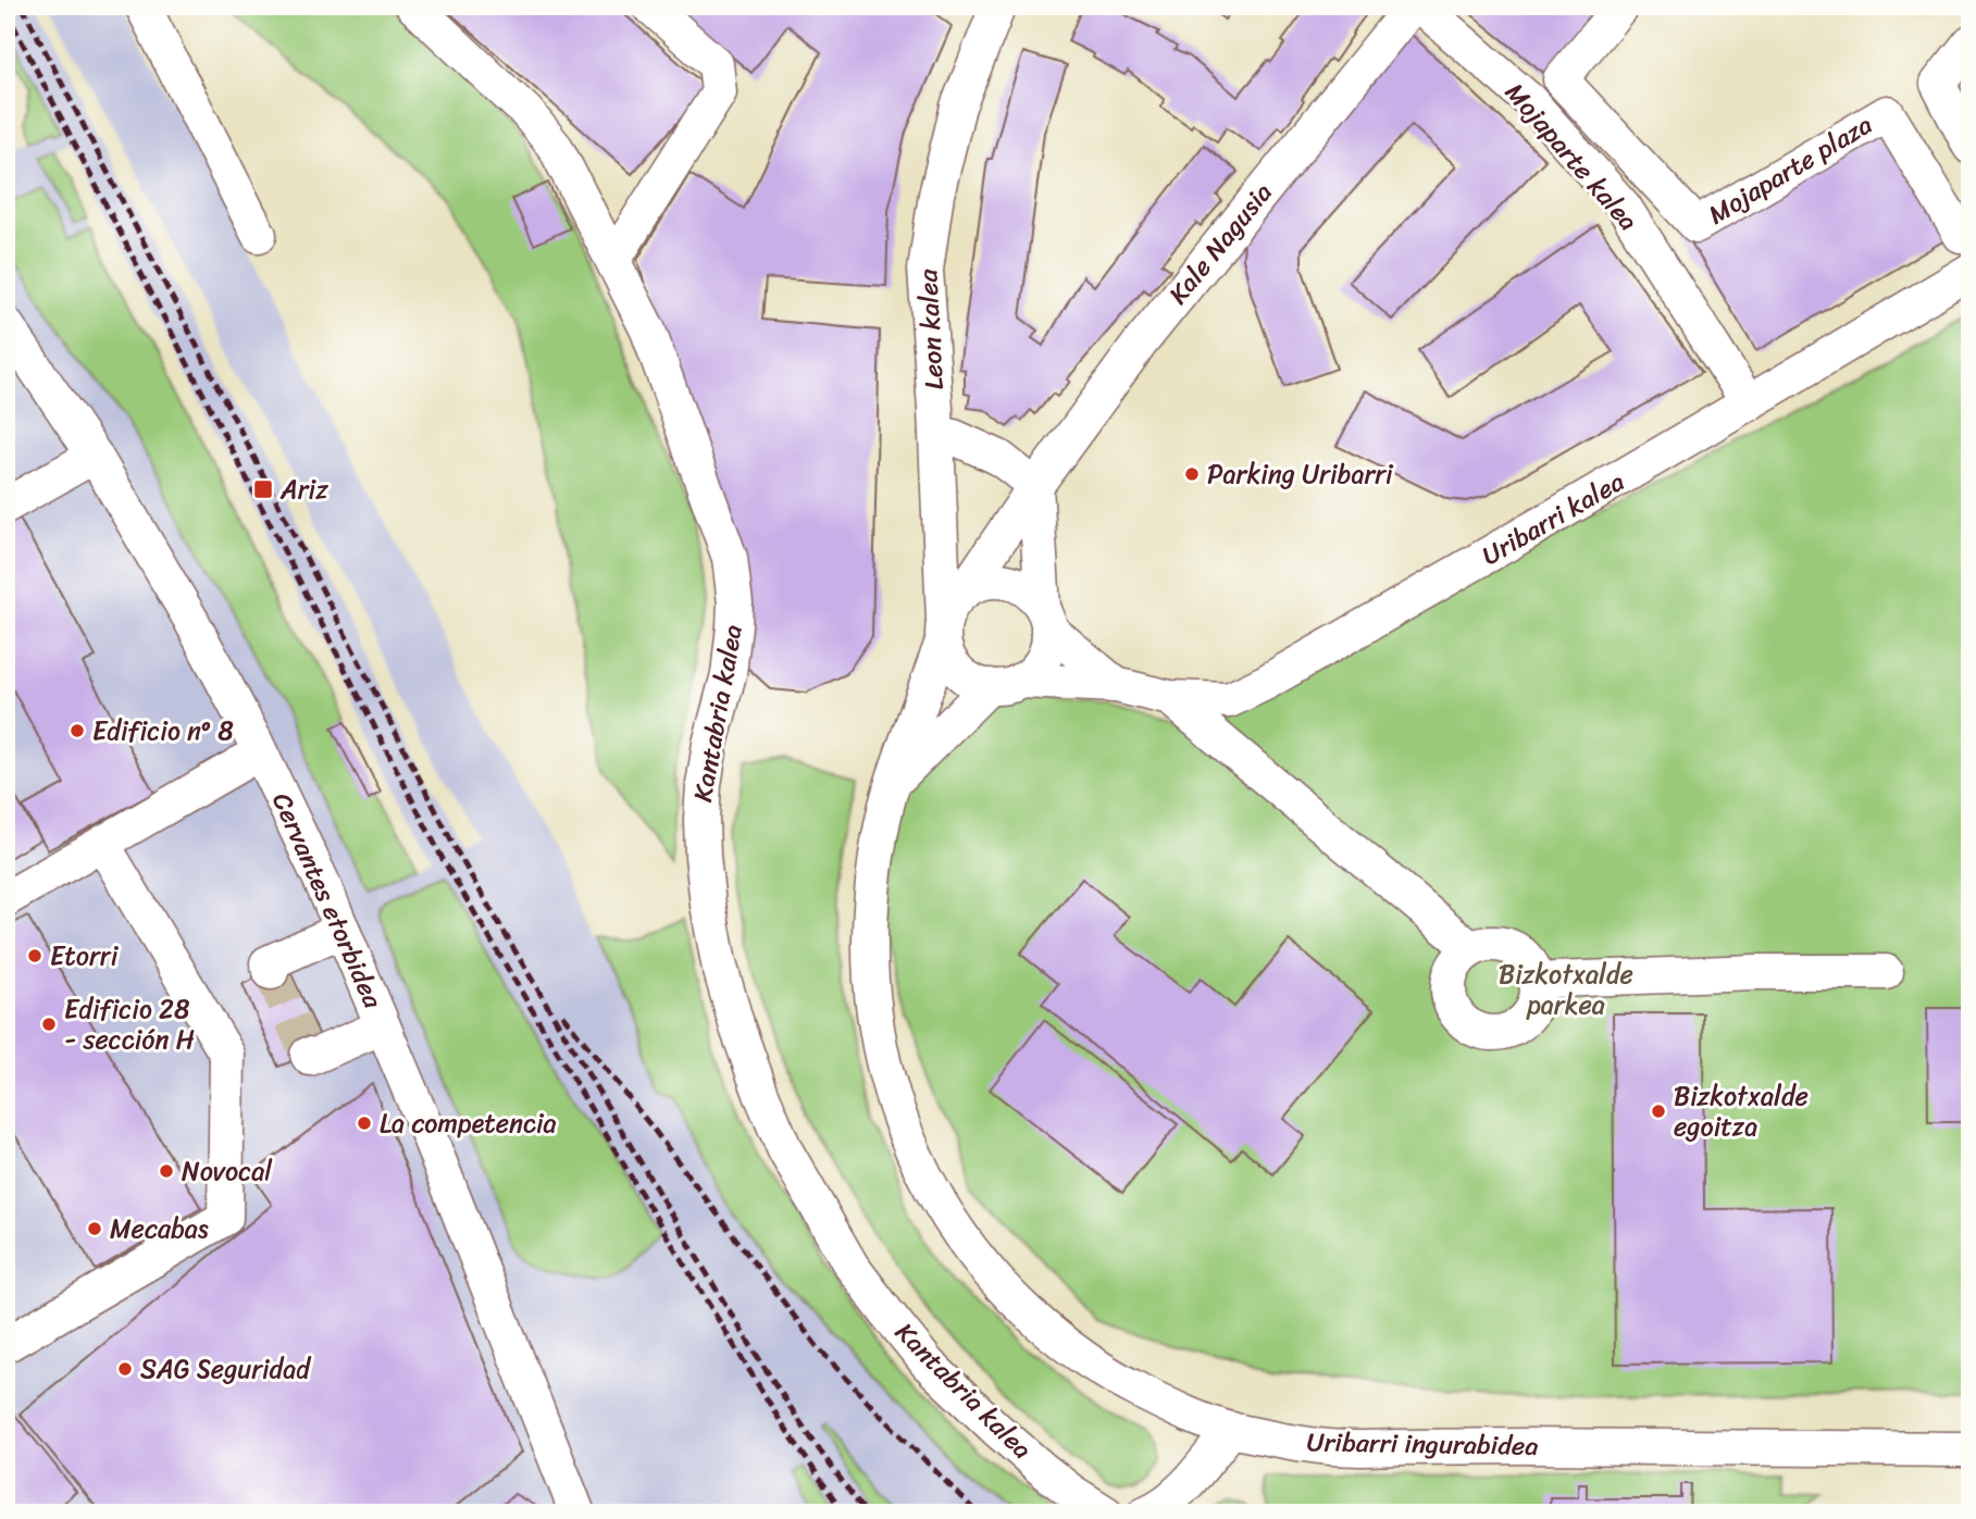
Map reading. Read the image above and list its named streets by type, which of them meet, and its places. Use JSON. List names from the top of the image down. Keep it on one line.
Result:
{"streets":{"street":["Mojaparte kalea","Mojaparte plaza","Kale Nagusia","Leon kalea","Uribarri kalea","Kantabria kalea","Cervantes etorbidea","Uribarri ingurabidea"]},"crossings":[["Mojaparte kalea","Uribarri kalea"],["Kale Nagusia","Leon kalea"],["Kale Nagusia","Uribarri kalea"],["Kale Nagusia","Uribarri ingurabidea"],["Leon kalea","Uribarri kalea"],["Leon kalea","Uribarri ingurabidea"],["Uribarri kalea","Uribarri ingurabidea"]],"parks":["Bizkotxalde parkea"],"places":{"other":["Parking Uribarri","Edificio nº 8","Etorri","Edificio 28 - sección H","Bizkotxalde egoitza","La competencia","Novocal","Mecabas","SAG Seguridad"],"transit":["Ariz"]}}
